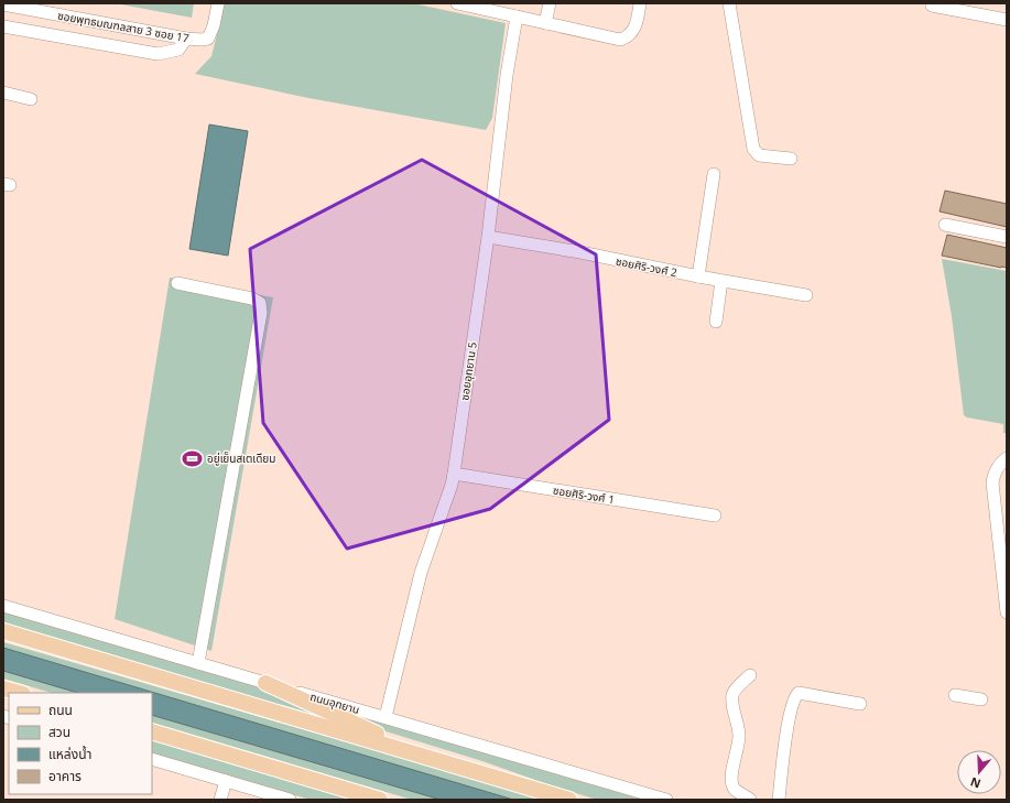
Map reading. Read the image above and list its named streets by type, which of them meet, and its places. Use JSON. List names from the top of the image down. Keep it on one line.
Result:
{"streets":{"street":["ซอยพุทธมณฑลสาย 3 ซอย 17","ซอยศิริ-วงศ์ 2","ซอยอุทยาน 5","ซอยศิริ-วงศ์ 1","ถนนอุทยาน"]},"crossings":[["ซอยศิริ-วงศ์ 2","ซอยอุทยาน 5"],["ซอยอุทยาน 5","ซอยศิริ-วงศ์ 1"],["ซอยอุทยาน 5","ถนนอุทยาน"]],"places":{"sports":["อยู่เย็นสเตเดียม"]},"legend":["ถนน","สวน","แหล่งน้ำ","อาคาร"],"north":"bottom"}
